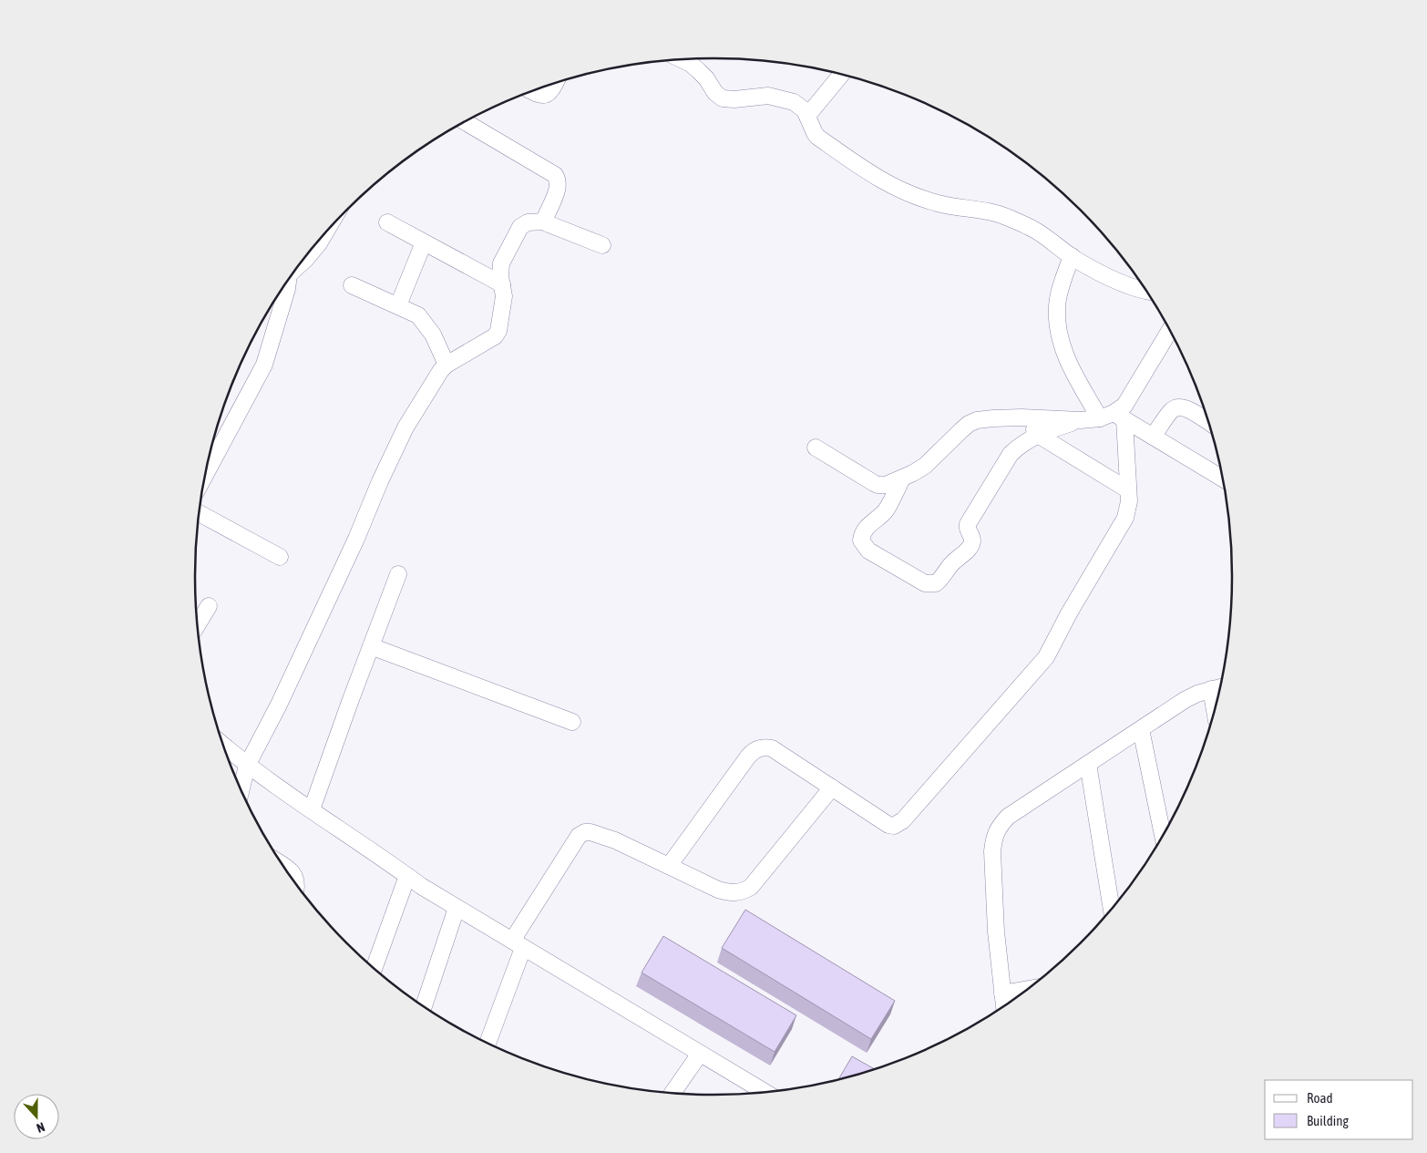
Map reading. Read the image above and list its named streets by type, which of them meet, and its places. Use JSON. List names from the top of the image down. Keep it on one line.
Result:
{"legend":["Road","Building"],"north":"bottom"}
